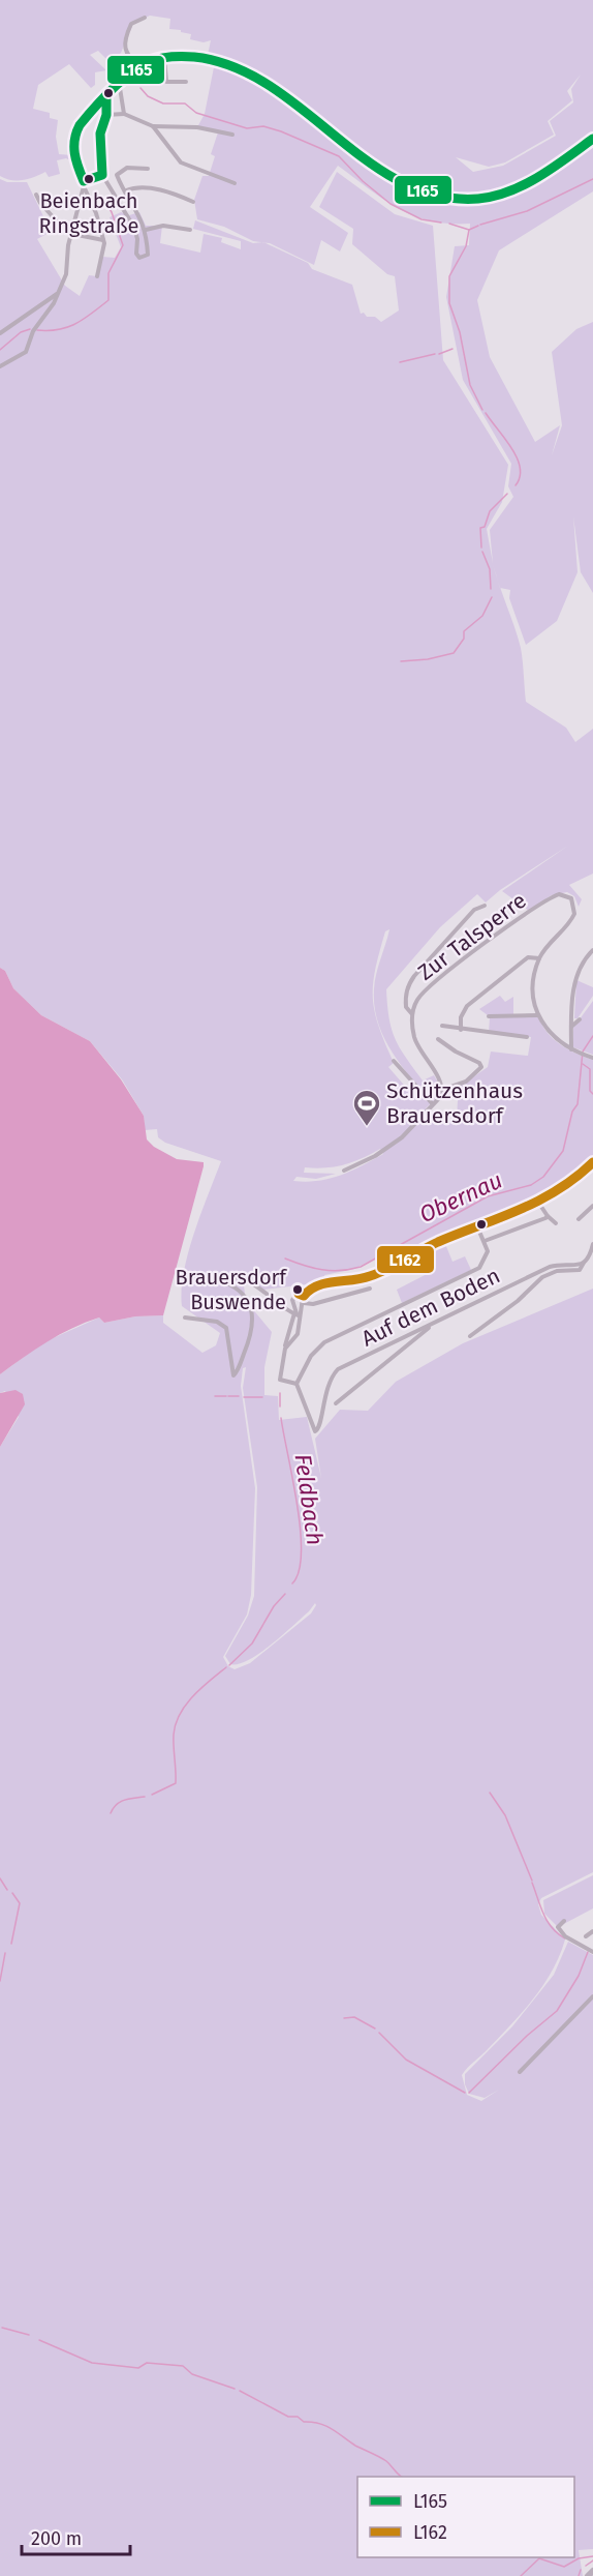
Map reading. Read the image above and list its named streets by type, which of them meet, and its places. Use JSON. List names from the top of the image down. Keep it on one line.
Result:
{"streets":{"street":["Zur Talsperre","Auf dem Boden"]},"water":["Obernau","Feldbach"],"places":{"other":["Beienbach Ringstraße","Brauersdorf Buswende"],"sports":["Schützenhaus Brauersdorf"]},"lines":["transit line L165","transit line L162"],"legend":["L165","L162"],"scale_bar":"200 m"}
